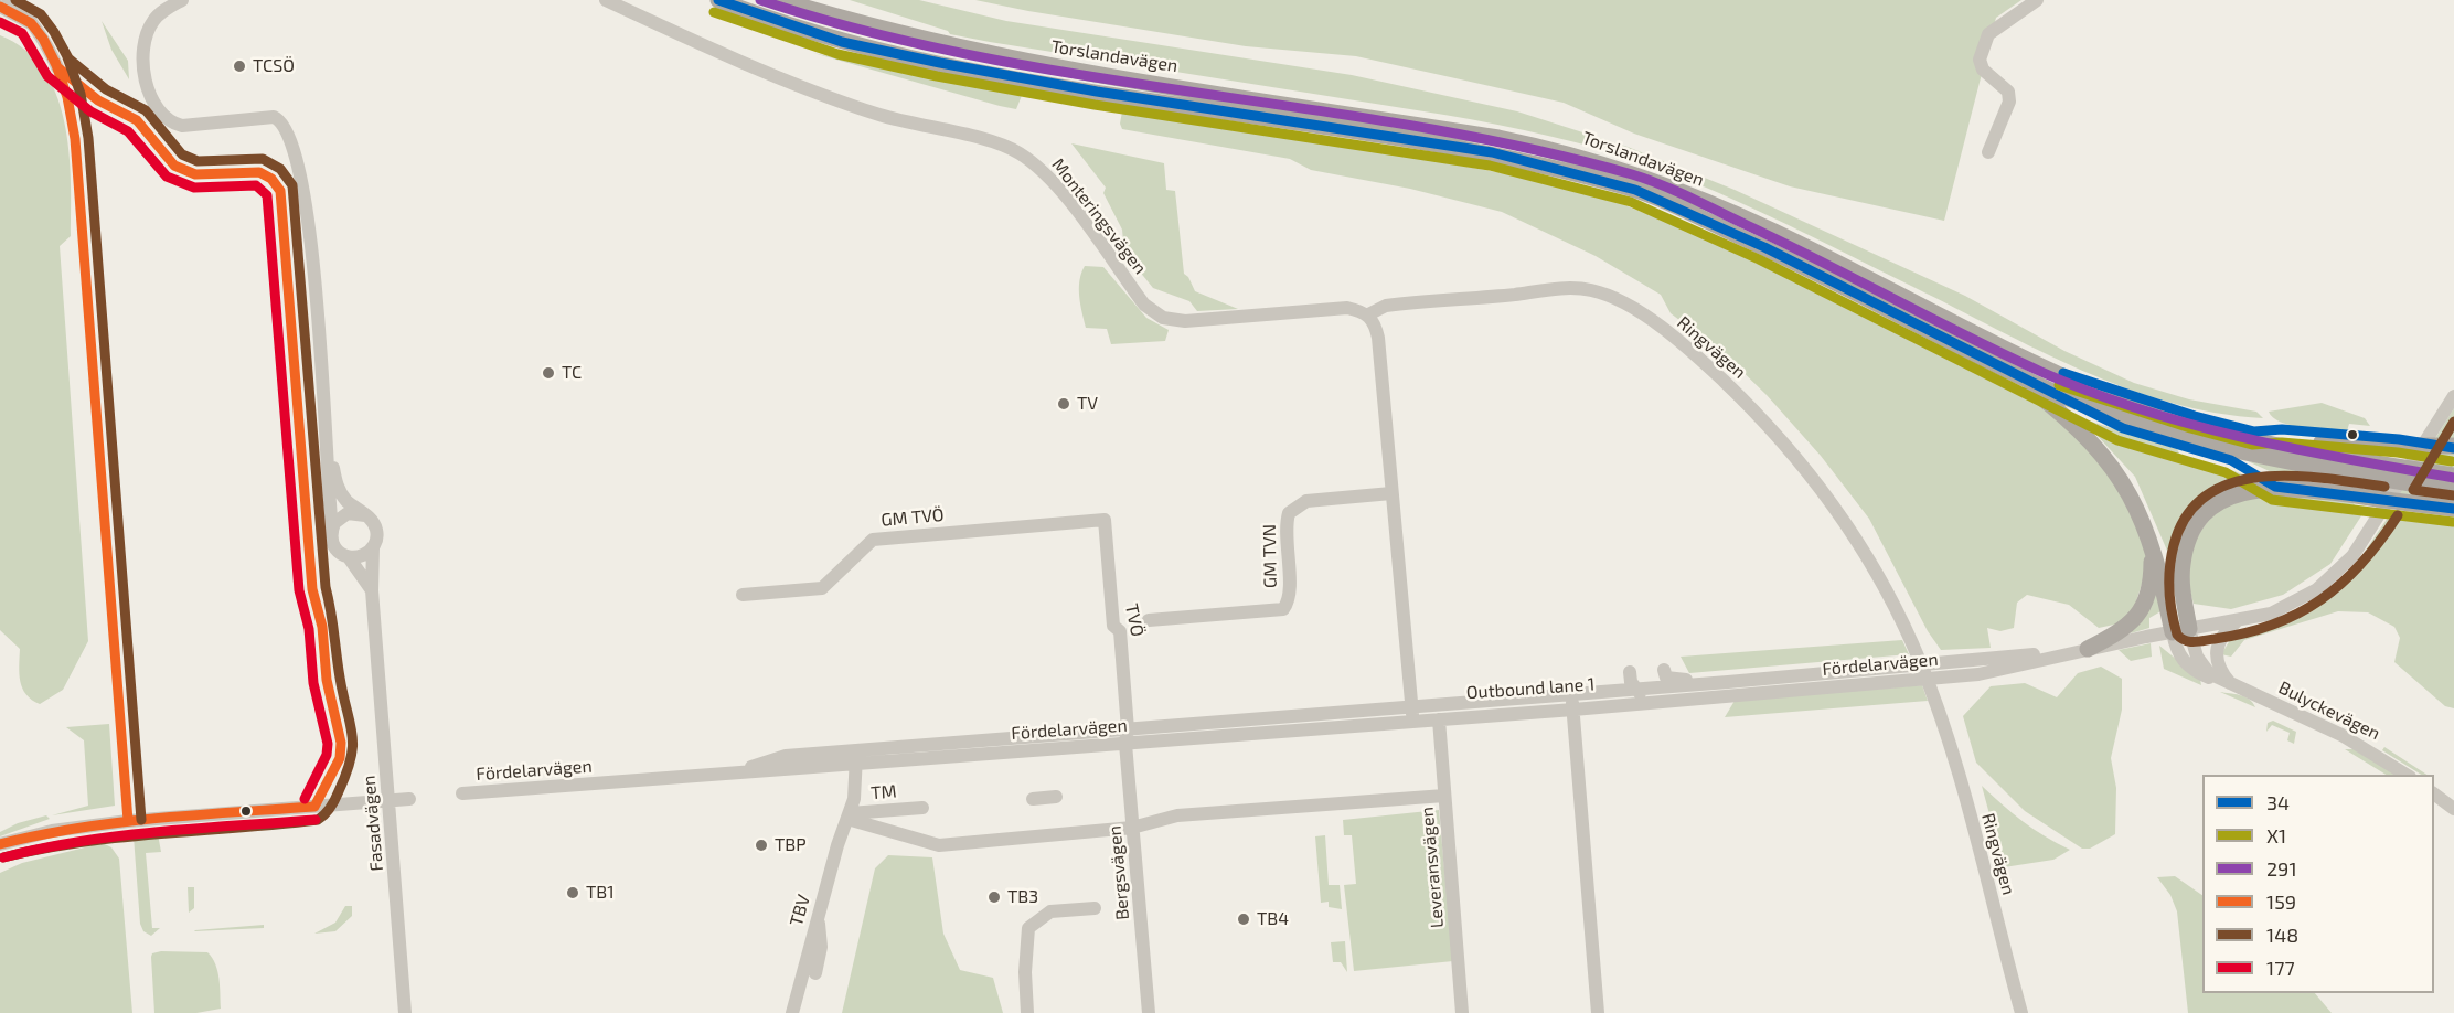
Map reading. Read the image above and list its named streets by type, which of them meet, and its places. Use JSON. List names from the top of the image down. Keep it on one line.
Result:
{"streets":{"main road":["Torslandavägen"],"street":["Monteringsvägen","Ringvägen","GM TVÖ","GM TVN","TVÖ","Fördelarvägen","Outbound lane 1","Bulyckevägen","TM","Fasadvägen","Leveransvägen","Bergsvägen","TBV"]},"crossings":[["Monteringsvägen","Ringvägen"],["GM TVÖ","TVÖ"],["TVÖ","Fördelarvägen"],["TVÖ","Bergsvägen"],["Fördelarvägen","Outbound lane 1"],["Fördelarvägen","Bulyckevägen"],["Fördelarvägen","Bergsvägen"],["Fördelarvägen","TBV"],["TM","TBV"]],"places":["TCSÖ","TC","TV","TBP","TB1","TB3","TB4"],"lines":["transit line 34","transit line 291","transit line 148","transit line 159","transit line X1","transit line 177"],"legend":["34","X1","291","159","148","177"]}
